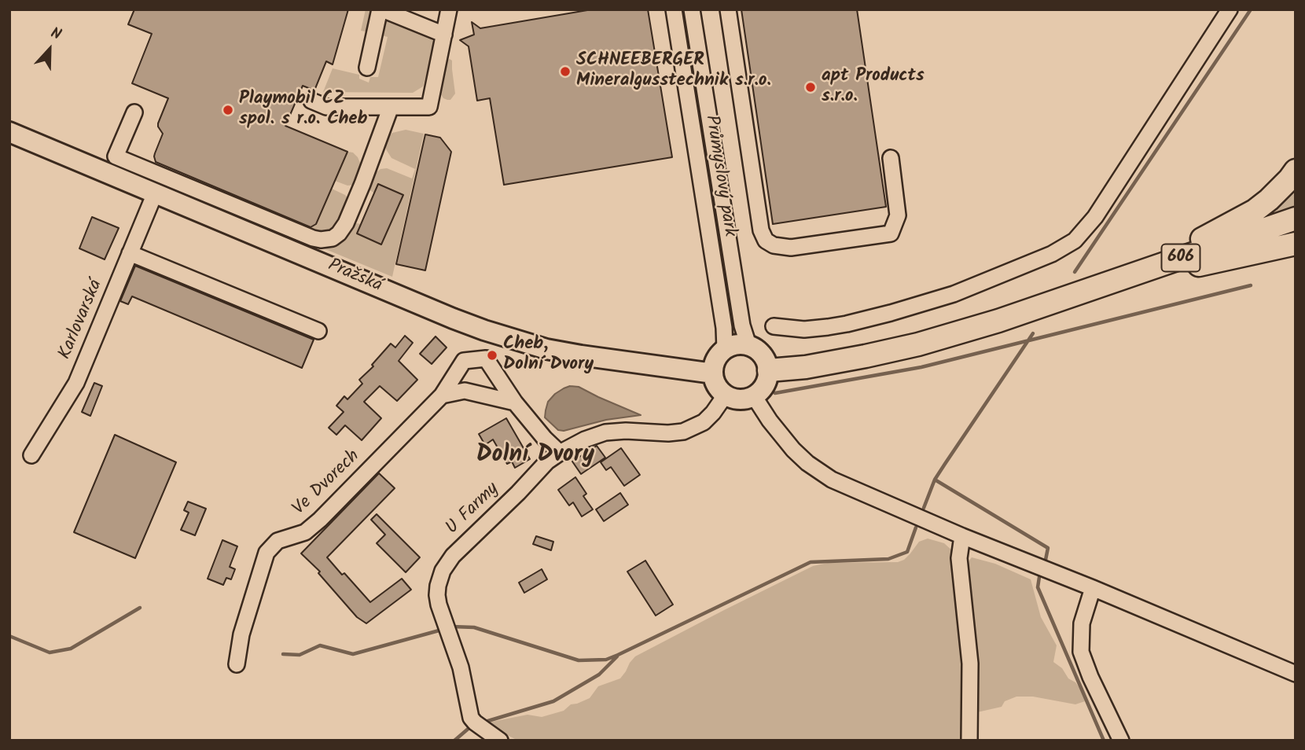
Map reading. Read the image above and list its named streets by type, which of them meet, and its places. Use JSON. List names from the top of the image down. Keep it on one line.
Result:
{"streets":{"highway":["606"],"main road":["Pražská"],"street":["Průmyslový park","Karlovarská","Ve Dvorech","U Farmy"]},"crossings":[["Průmyslový park","606"],["Průmyslový park","Pražská"],["Průmyslový park","U Farmy"],["606","Pražská"],["606","U Farmy"],["Pražská","Karlovarská"],["Pražská","U Farmy"],["Ve Dvorech","U Farmy"]],"districts":["Dolní Dvory"],"places":["SCHNEEBERGER Mineralgusstechnik s.r.o.","apt Products s.r.o.","Playmobil CZ spol. s r.o. Cheb","Cheb, Dolní Dvory"],"north":"top"}
